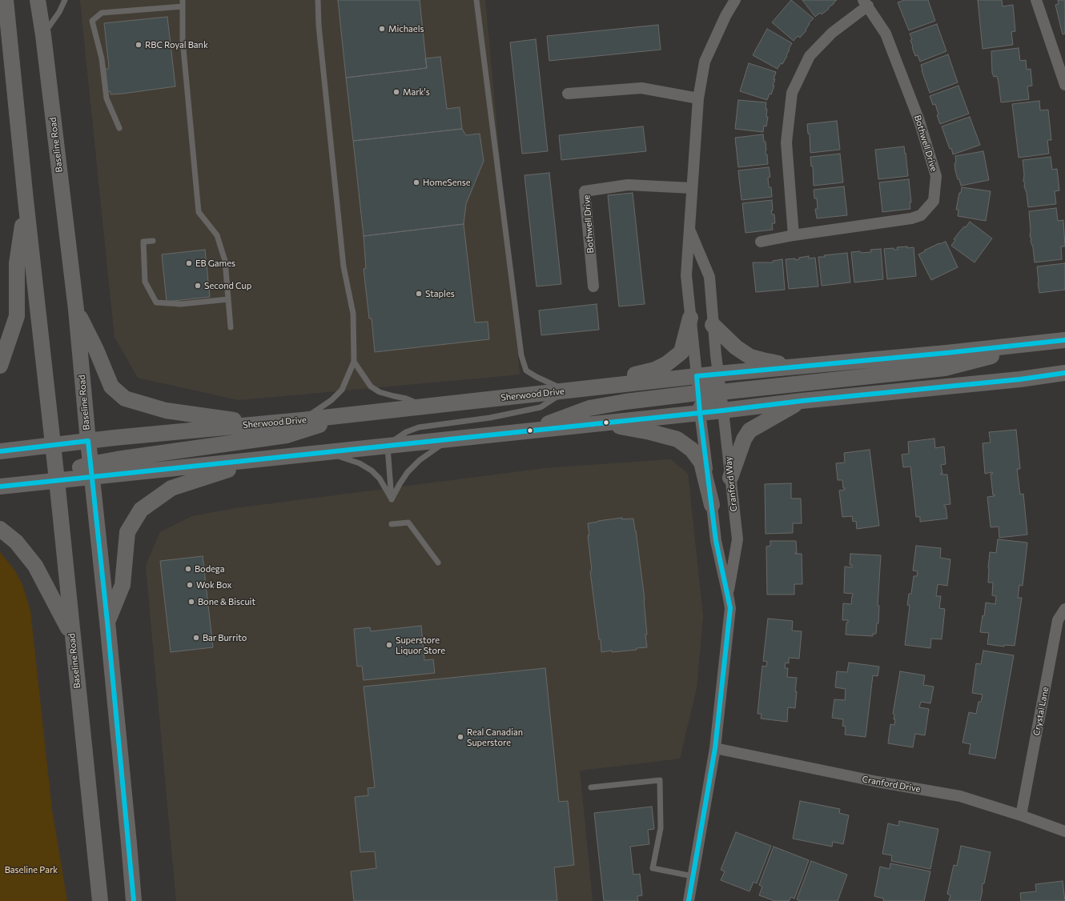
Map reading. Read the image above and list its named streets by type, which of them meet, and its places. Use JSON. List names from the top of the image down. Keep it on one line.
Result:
{"streets":{"main road":["Baseline Road","Sherwood Drive"],"street":["Bothwell Drive","Cranford Way","Crystal Lane","Cranford Drive"]},"crossings":[["Baseline Road","Sherwood Drive"],["Sherwood Drive","Cranford Way"],["Cranford Way","Cranford Drive"],["Crystal Lane","Cranford Drive"]],"parks":["Baseline Park"],"places":["Michaels","RBC Royal Bank","Mark's","HomeSense","EB Games","Second Cup","Staples","Bodega","Wok Box","Bone & Biscuit","Bar Burrito","Superstore Liquor Store","Real Canadian Superstore"]}
